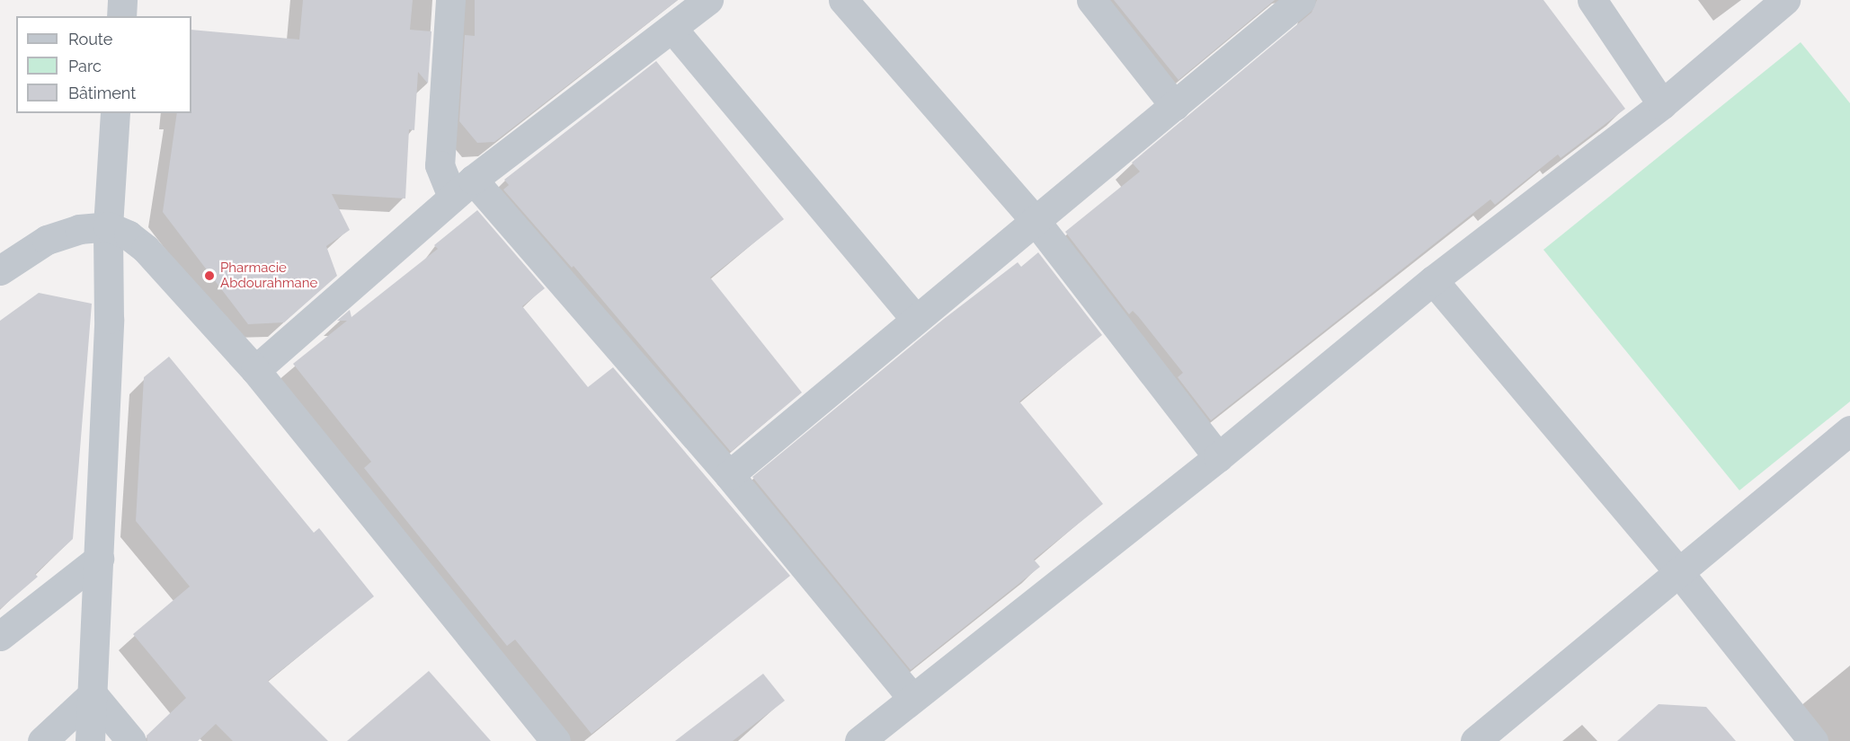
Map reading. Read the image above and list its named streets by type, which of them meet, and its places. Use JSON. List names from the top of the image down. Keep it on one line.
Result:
{"places":["Pharmacie Abdourahmane"],"legend":["Route","Parc","Bâtiment"]}
